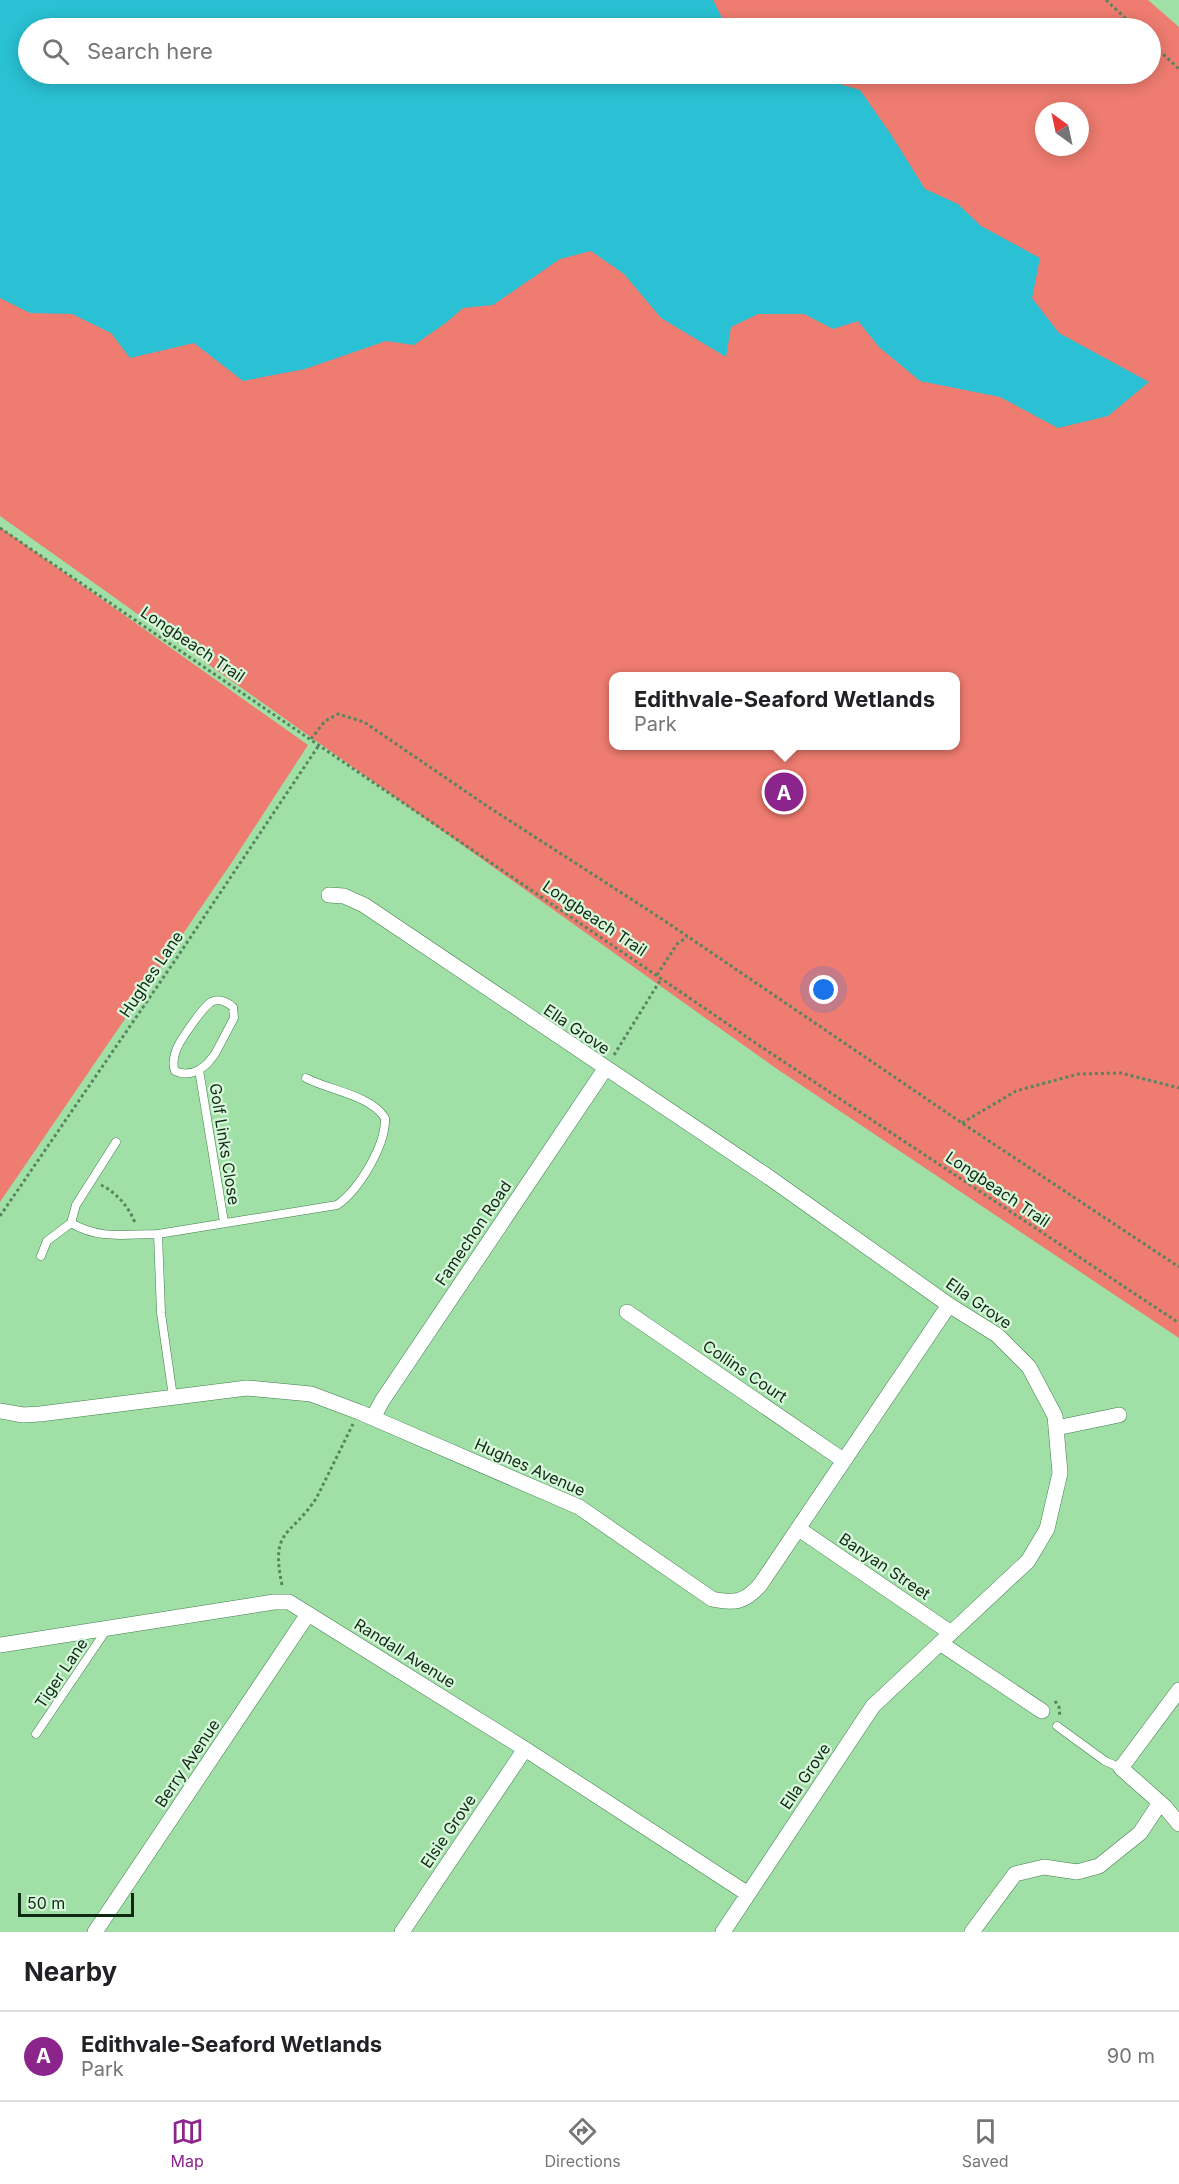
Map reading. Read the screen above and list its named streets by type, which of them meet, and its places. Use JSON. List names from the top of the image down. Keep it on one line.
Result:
{"streets":{"street":["Ella Grove","Famechon Road","Collins Court","Hughes Avenue","Banyan Street","Randall Avenue","Berry Avenue","Elsie Grove"],"lane":["Golf Links Close","Tiger Lane"],"path":["Longbeach Trail","Hughes Lane"]},"crossings":[["Longbeach Trail","Hughes Lane"],["Ella Grove","Famechon Road"],["Ella Grove","Hughes Avenue"],["Ella Grove","Banyan Street"],["Ella Grove","Randall Avenue"],["Famechon Road","Hughes Avenue"],["Collins Court","Hughes Avenue"],["Hughes Avenue","Banyan Street"],["Randall Avenue","Tiger Lane"],["Randall Avenue","Berry Avenue"],["Randall Avenue","Elsie Grove"]],"scale_bar":"50 m","north":"top left","page":{"search":"Search here","popup":["Edithvale-Seaford Wetlands","Park"],"pins":"A","scale":"50 m","heading":"Nearby","list":[{"mark":"A","name":"Edithvale-Seaford Wetlands","note":"Park","value":"90 m"}],"nav":["Map","Directions","Saved"]}}
